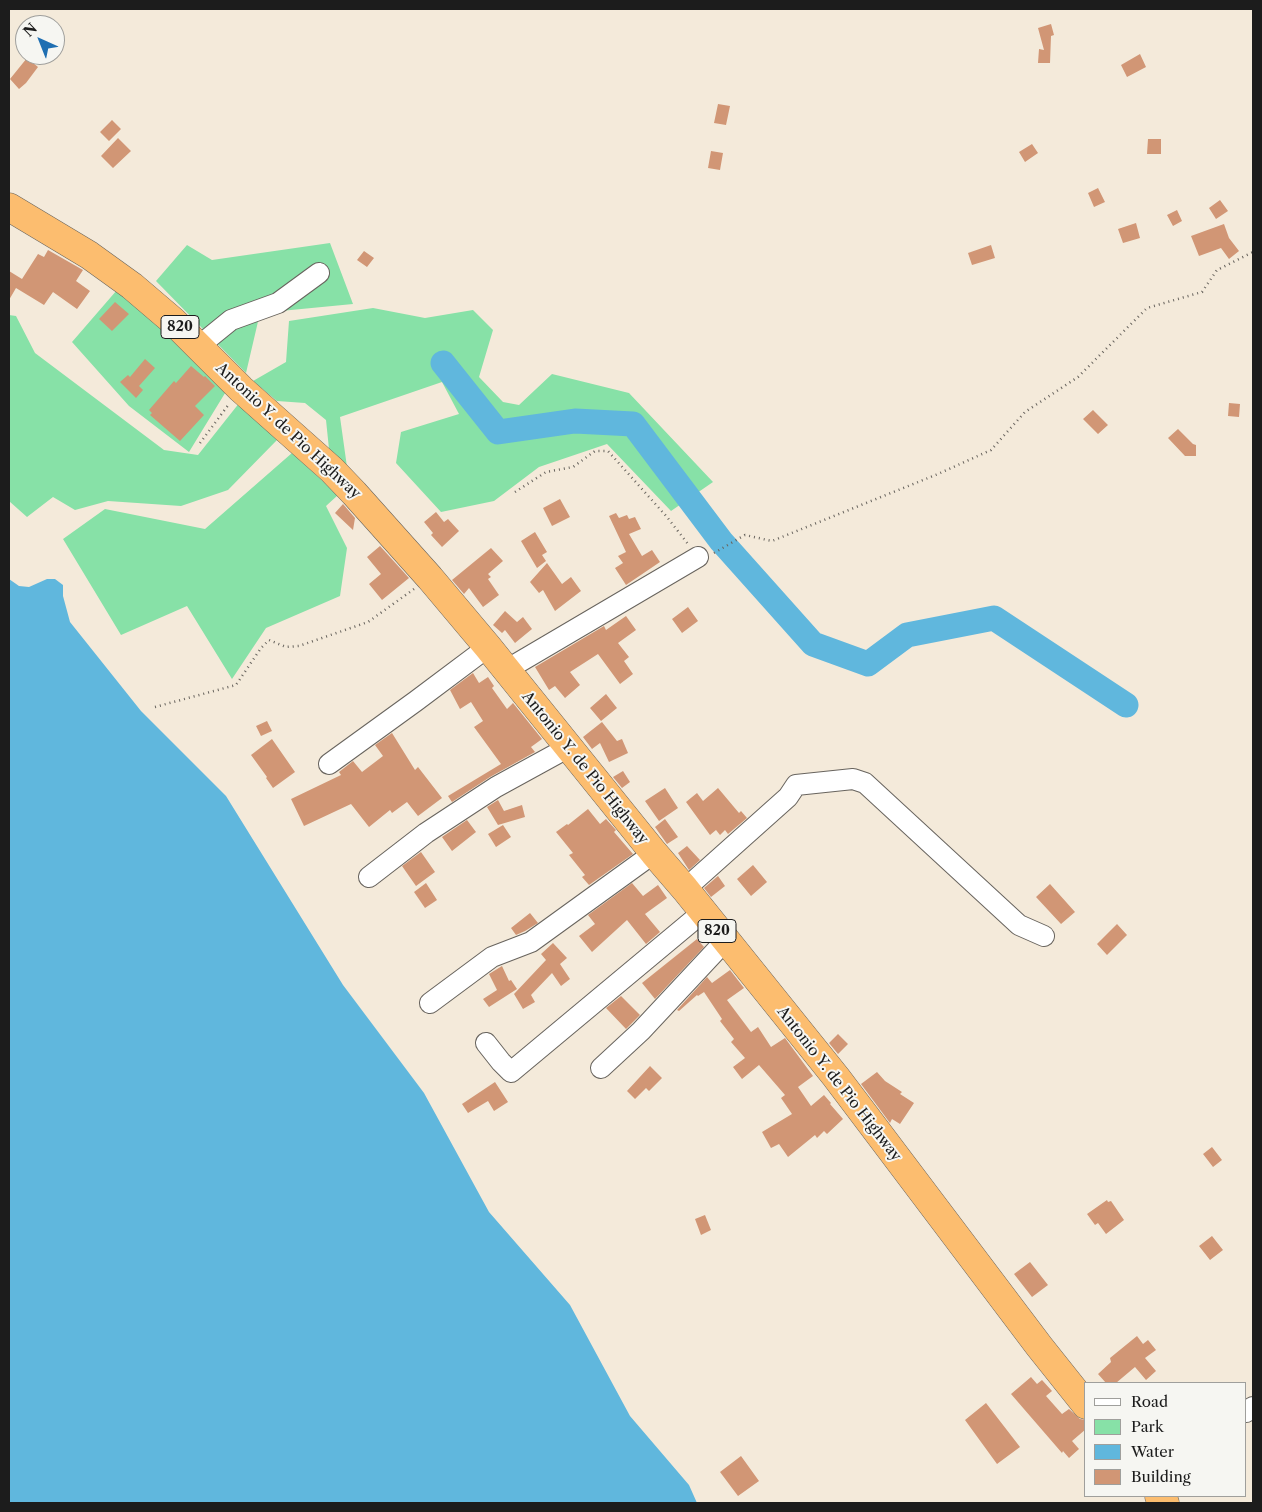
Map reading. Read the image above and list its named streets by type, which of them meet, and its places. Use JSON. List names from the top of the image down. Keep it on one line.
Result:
{"streets":{"highway":["820","Antonio Y. de Pio Highway"]},"legend":["Road","Park","Water","Building"],"north":"top left"}
